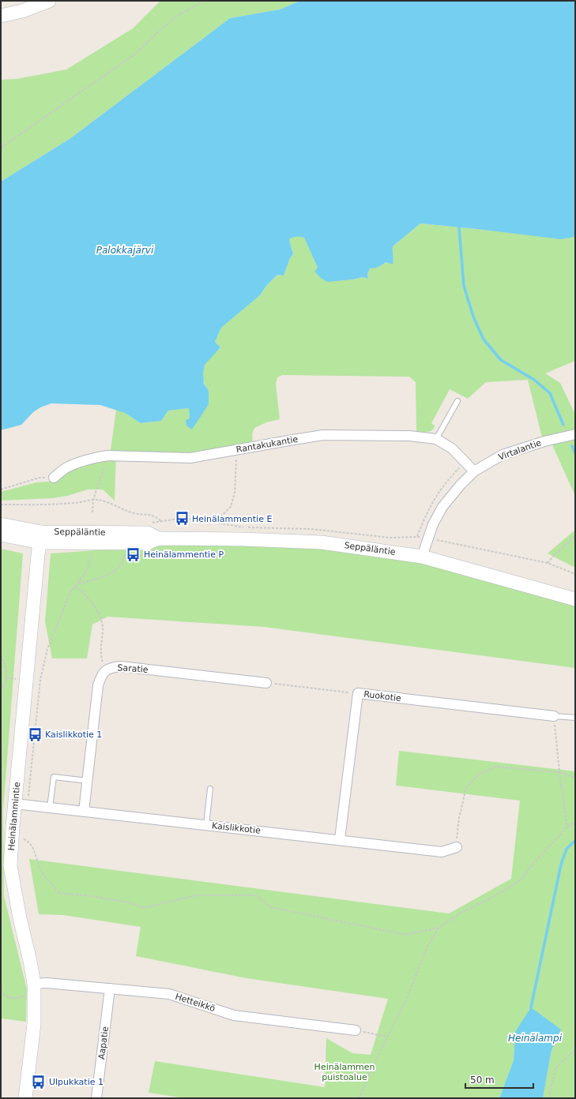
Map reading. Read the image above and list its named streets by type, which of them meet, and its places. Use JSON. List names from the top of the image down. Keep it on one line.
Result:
{"streets":{"main road":["Seppäläntie","Heinälammintie"],"street":["Rantakukantie","Virtalantie","Saratie","Ruokotie","Kaislikkotie","Hetteikkö","Aapatie"]},"crossings":[["Rantakukantie","Virtalantie"],["Virtalantie","Seppäläntie"],["Seppäläntie","Heinälammintie"],["Saratie","Kaislikkotie"],["Ruokotie","Kaislikkotie"],["Heinälammintie","Kaislikkotie"],["Heinälammintie","Hetteikkö"],["Hetteikkö","Aapatie"]],"water":["Palokkajärvi","Heinälampi"],"parks":["Heinälammen puistoalue"],"places":{"bus stop":["Heinälammentie E","Heinälammentie P","Kaislikkotie 1","Ulpukkatie 1"]},"scale_bar":"50 m"}
